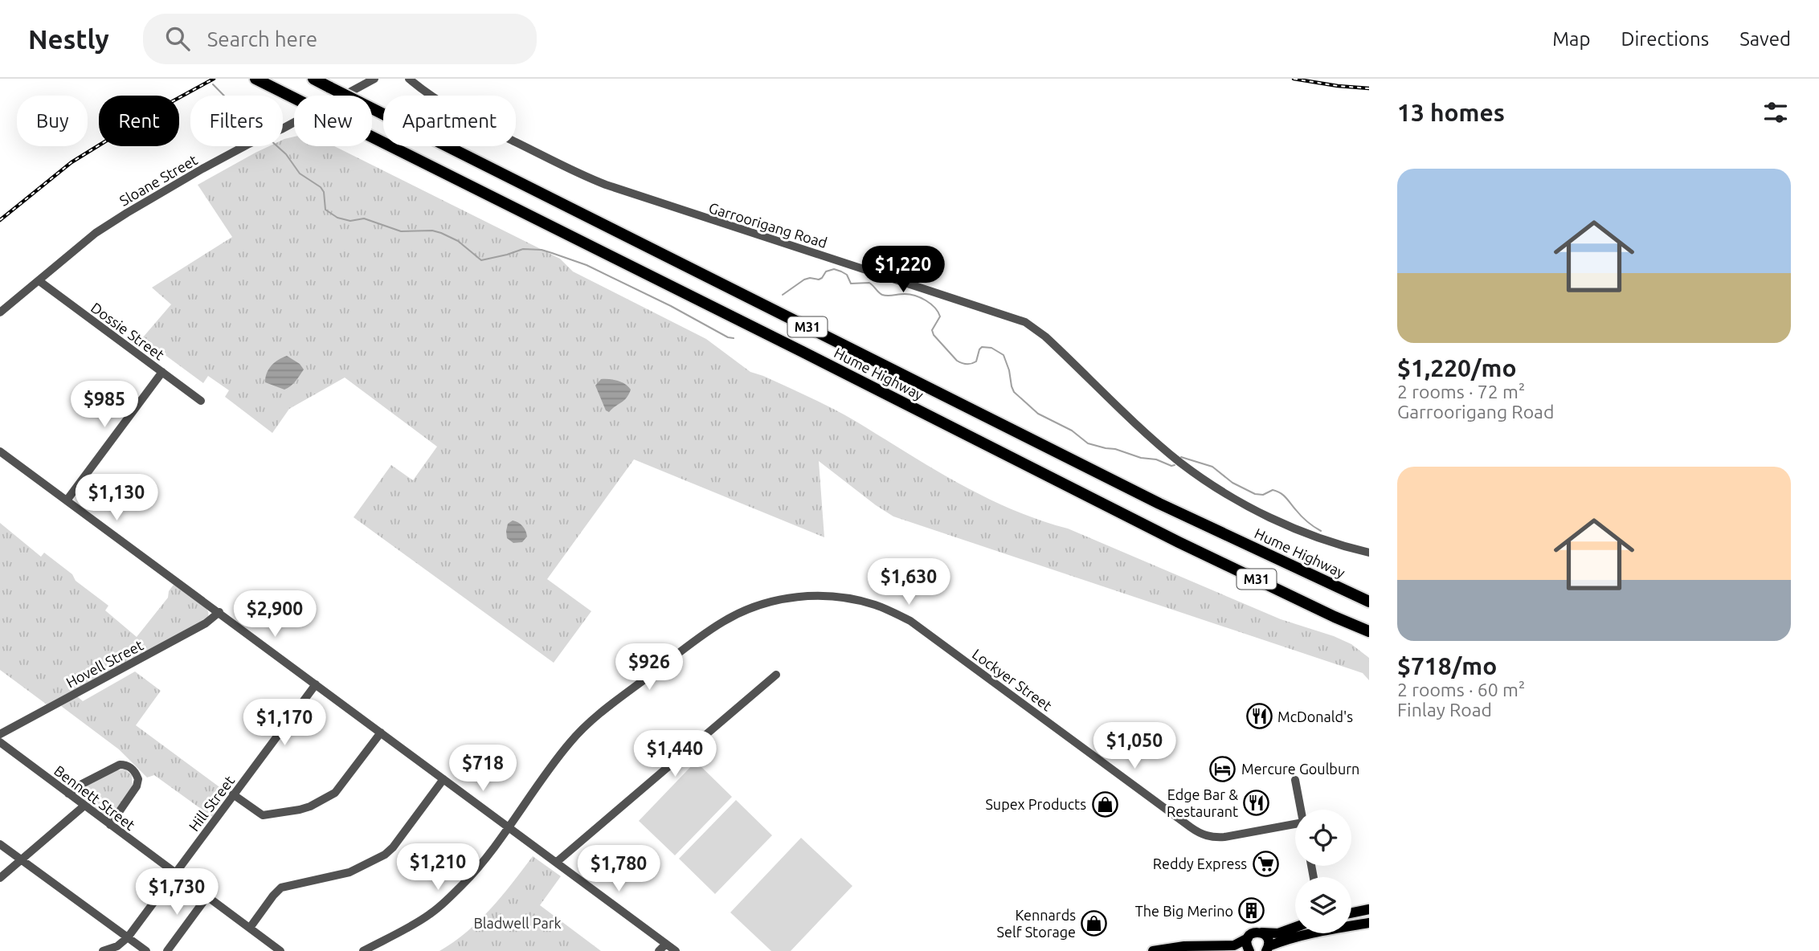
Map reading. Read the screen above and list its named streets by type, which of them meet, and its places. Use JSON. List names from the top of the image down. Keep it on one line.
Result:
{"streets":{"highway":["M31","Hume Highway"],"street":["Sloane Street","Garroorigang Road","Dossie Street","Hovell Street","Lockyer Street","Bennett Street","Hill Street"]},"crossings":[["Sloane Street","Dossie Street"],["Bennett Street","Hill Street"]],"parks":["Bladwell Park"],"places":{"restaurant":["McDonald's","Edge Bar & Restaurant"],"hotel":["Mercure Goulburn"],"shop":["Supex Products","Kennards Self Storage"],"supermarket":["Reddy Express"],"building":["The Big Merino"]},"page":{"header":"Nestly","search":"Search here","nav":["Map","Directions","Saved"],"heading":"13 homes","chip":["Buy","Rent","Filters","New","Apartment"],"list":[{"name":"$1,220/mo","note":"2 rooms · 72 m² · Garroorigang Road"},{"name":"$718/mo","note":"2 rooms · 60 m² · Finlay Road"}],"price":["$1,220","$985","$1,130","$1,630","$2,900","$926","$1,170","$1,050","$1,440","$718","$1,210","$1,780","$1,730"]}}
